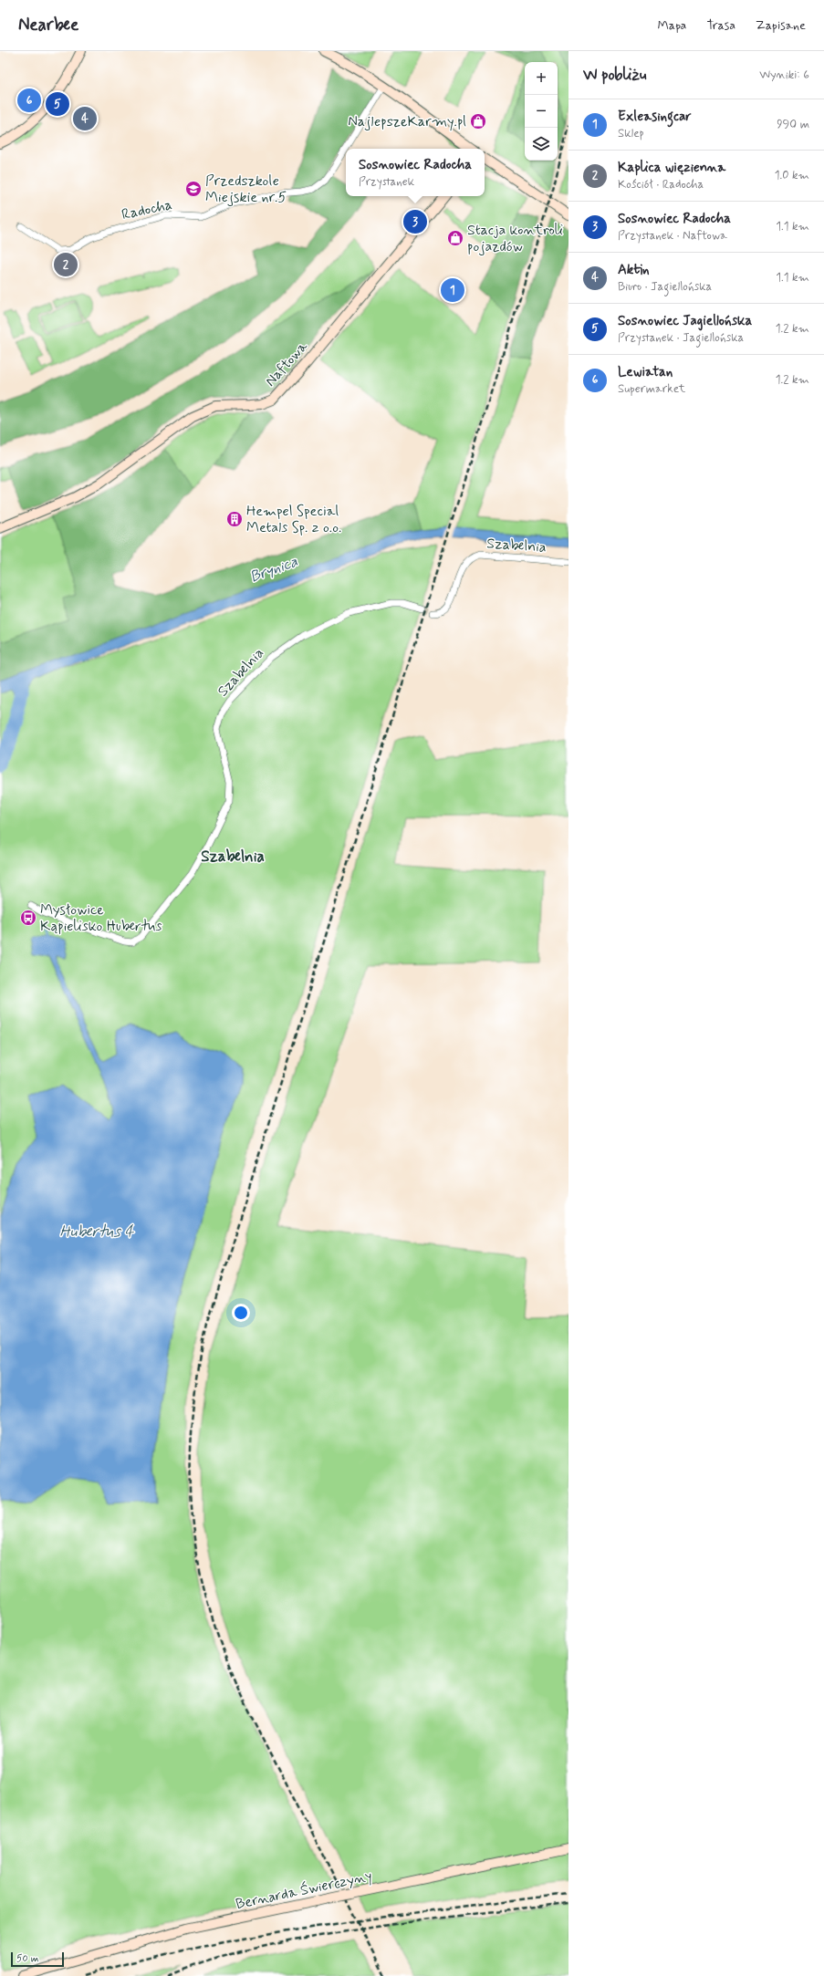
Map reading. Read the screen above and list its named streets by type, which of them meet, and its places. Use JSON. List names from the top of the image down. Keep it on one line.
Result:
{"streets":{"street":["Radocha","Naftowa","Szabelnia","Bernarda Świerczyny"]},"districts":["Szabelnia"],"water":["Brynica","Hubertus 4"],"places":{"shop":["NajlepszeKarmy.pl","Stacja kontroli pojazdów"],"school or university":["Przedszkole Miejskie nr.5"],"building":["Hempel Special Metals Sp. z o.o."],"bus stop":["Mysłowice Kąpielisko Hubertus"]},"scale_bar":"50 m","page":{"header":"Nearbee","nav":["Mapa","Trasa","Zapisane"],"heading":["W pobliżu","Wyniki: 6"],"map_buttons":["+","−"],"pins":["6","5","4","3","2","1"],"list":[{"mark":"1","name":"Exleasingcar","note":"Sklep","value":"990 m"},{"mark":"2","name":"Kaplica więzienna","note":"Kościół · Radocha","value":"1.0 km"},{"mark":"3","name":"Sosnowiec Radocha","note":"Przystanek · Naftowa","value":"1.1 km"},{"mark":"4","name":"Aktin","note":"Biuro · Jagiellońska","value":"1.1 km"},{"mark":"5","name":"Sosnowiec Jagiellońska","note":"Przystanek · Jagiellońska","value":"1.2 km"},{"mark":"6","name":"Lewiatan","note":"Supermarket","value":"1.2 km"}],"popup":["Sosnowiec Radocha","Przystanek"],"scale":"50 m"}}
